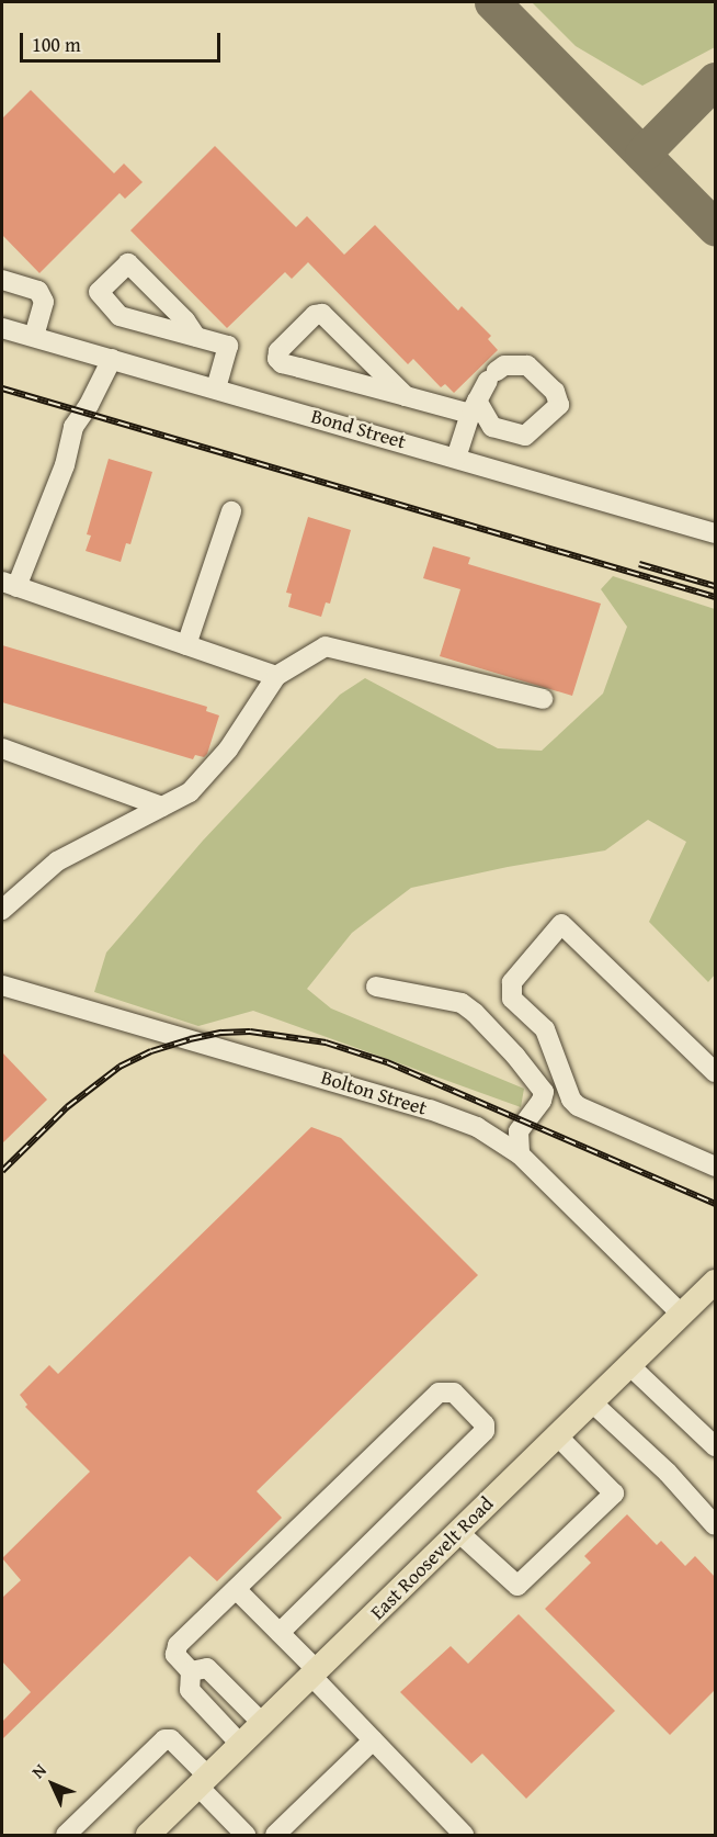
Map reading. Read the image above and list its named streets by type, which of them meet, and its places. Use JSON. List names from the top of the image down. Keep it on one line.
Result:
{"streets":{"main road":["East Roosevelt Road"],"street":["Bond Street","Bolton Street"]},"crossings":[["Bolton Street","East Roosevelt Road"]],"scale_bar":"100 m","north":"top left"}
